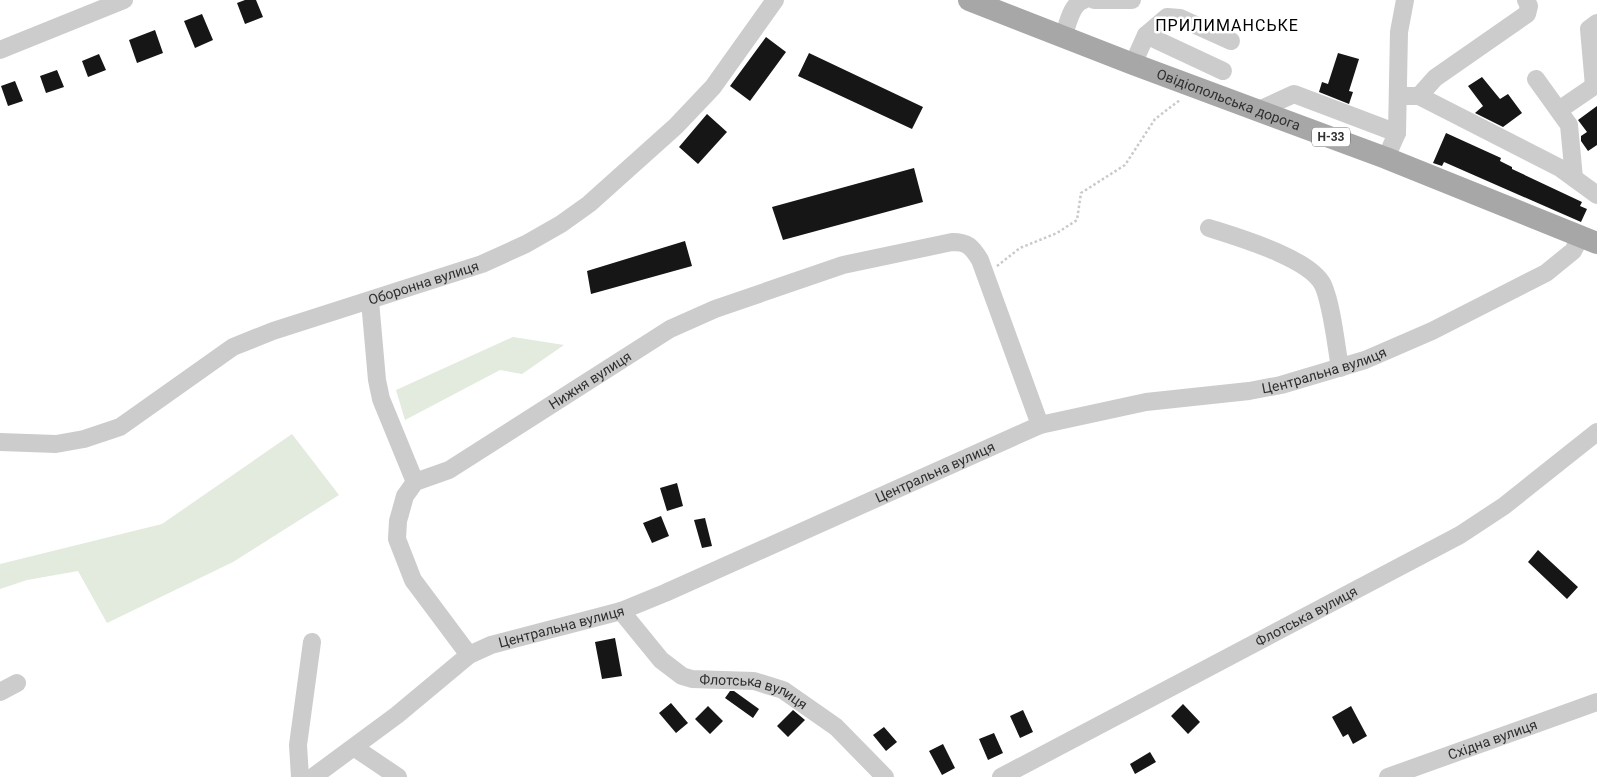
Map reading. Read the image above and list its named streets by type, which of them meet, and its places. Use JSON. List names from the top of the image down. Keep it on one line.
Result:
{"streets":{"main road":["Овідіопольська дорога","Н-33"],"street":["Оборонна вулиця","Центральна вулиця","Нижня вулиця","Флотська вулиця","Східна вулиця"]},"crossings":[["Овідіопольська дорога","Центральна вулиця"],["Центральна вулиця","Флотська вулиця"]],"districts":["ПРИЛИМАНСЬКЕ"]}
